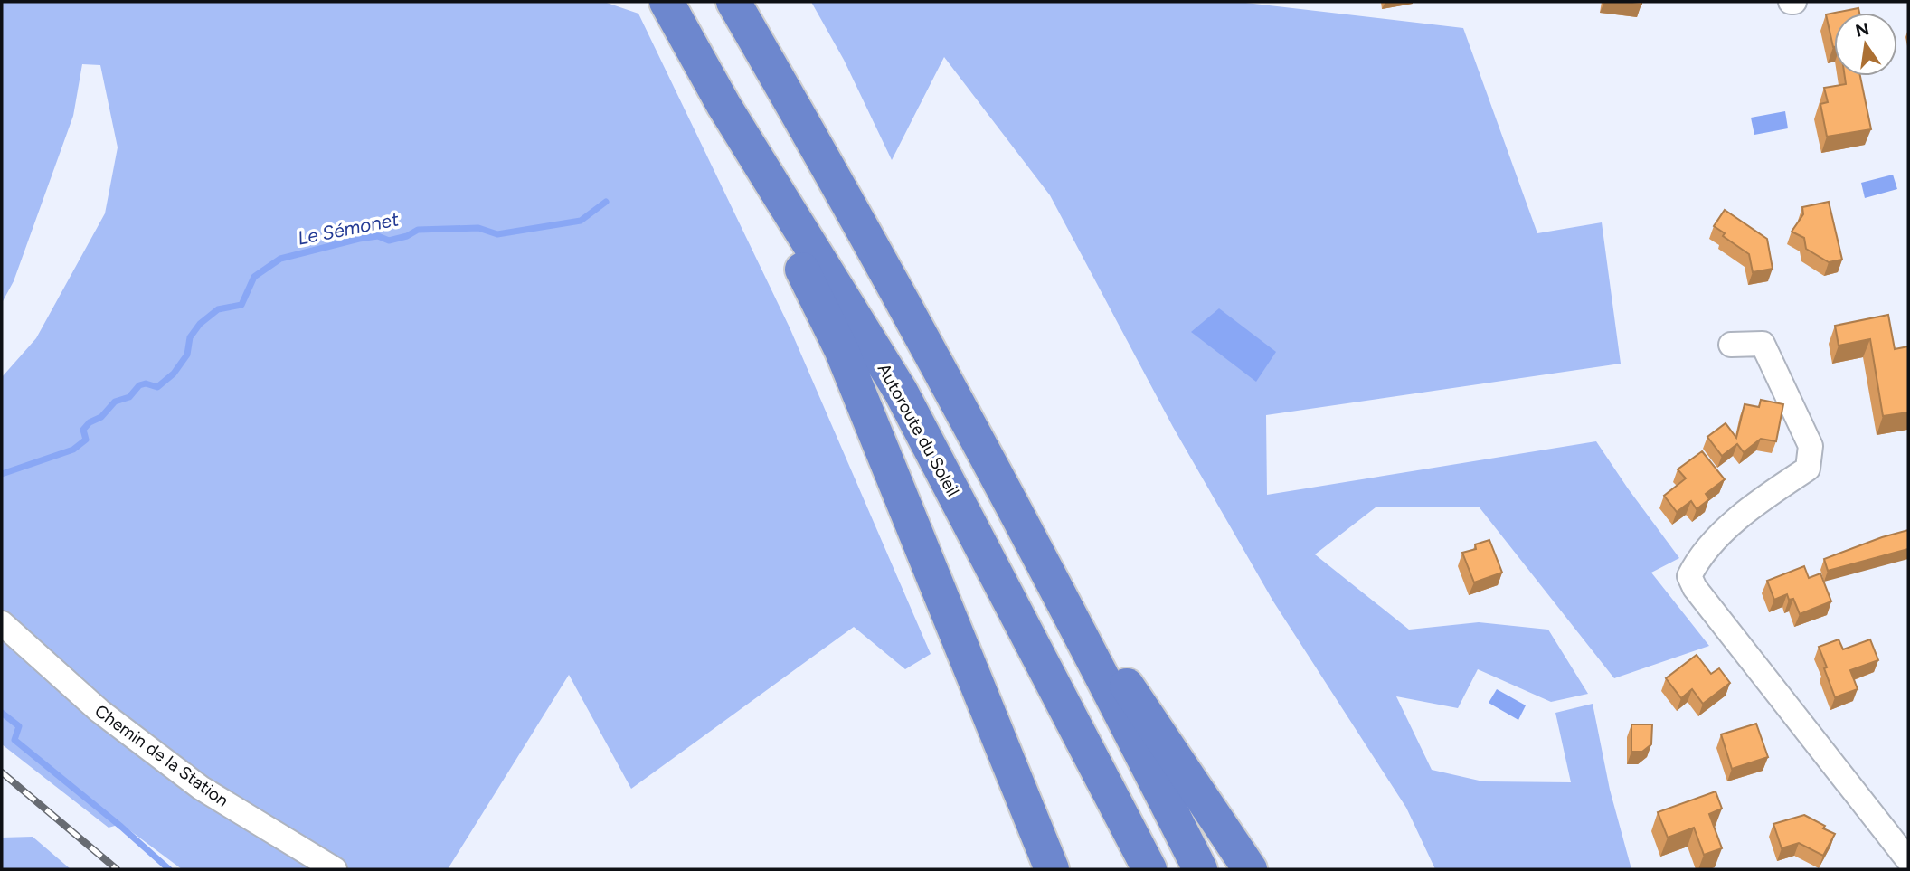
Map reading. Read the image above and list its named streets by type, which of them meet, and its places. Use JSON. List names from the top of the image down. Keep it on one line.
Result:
{"streets":{"highway":["Autoroute du Soleil"],"street":["Chemin de la Station"]},"water":["Le Sémonet"],"north":"top"}
